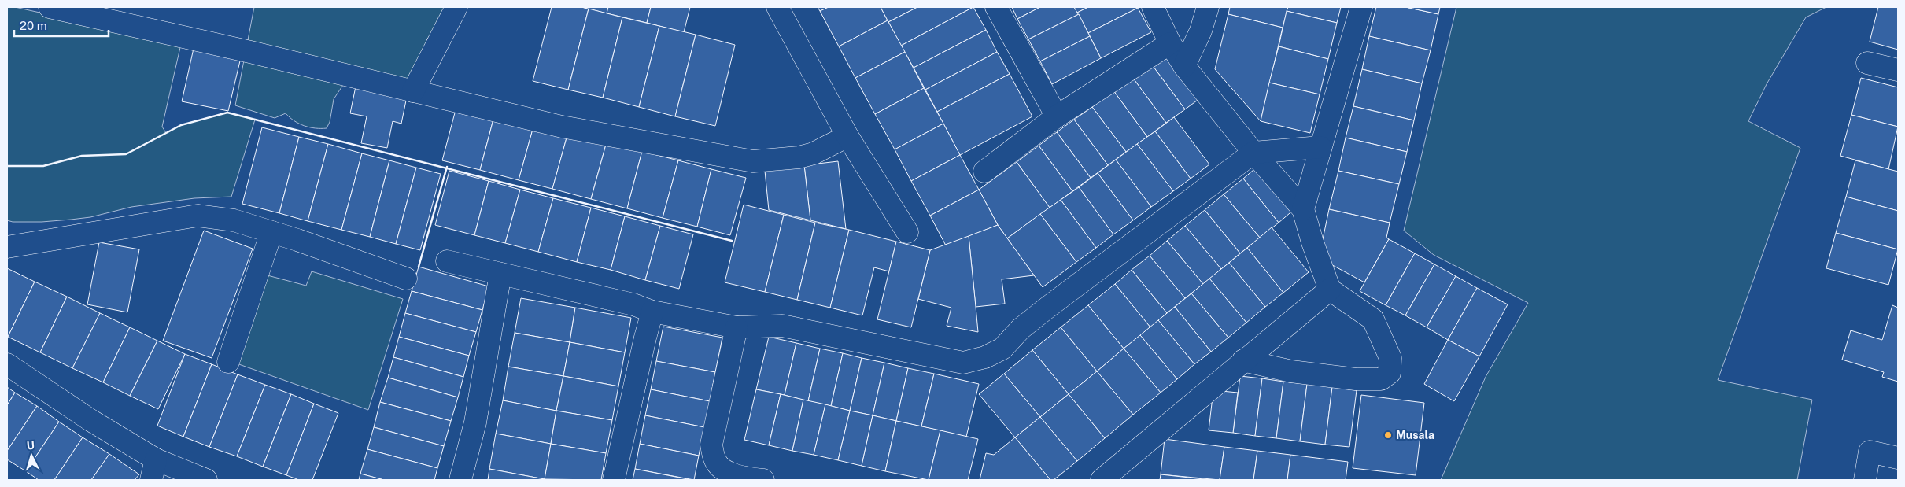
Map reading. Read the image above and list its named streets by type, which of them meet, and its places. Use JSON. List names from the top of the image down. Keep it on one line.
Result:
{"places":["Musala"],"scale_bar":"20 m","north":"top"}
